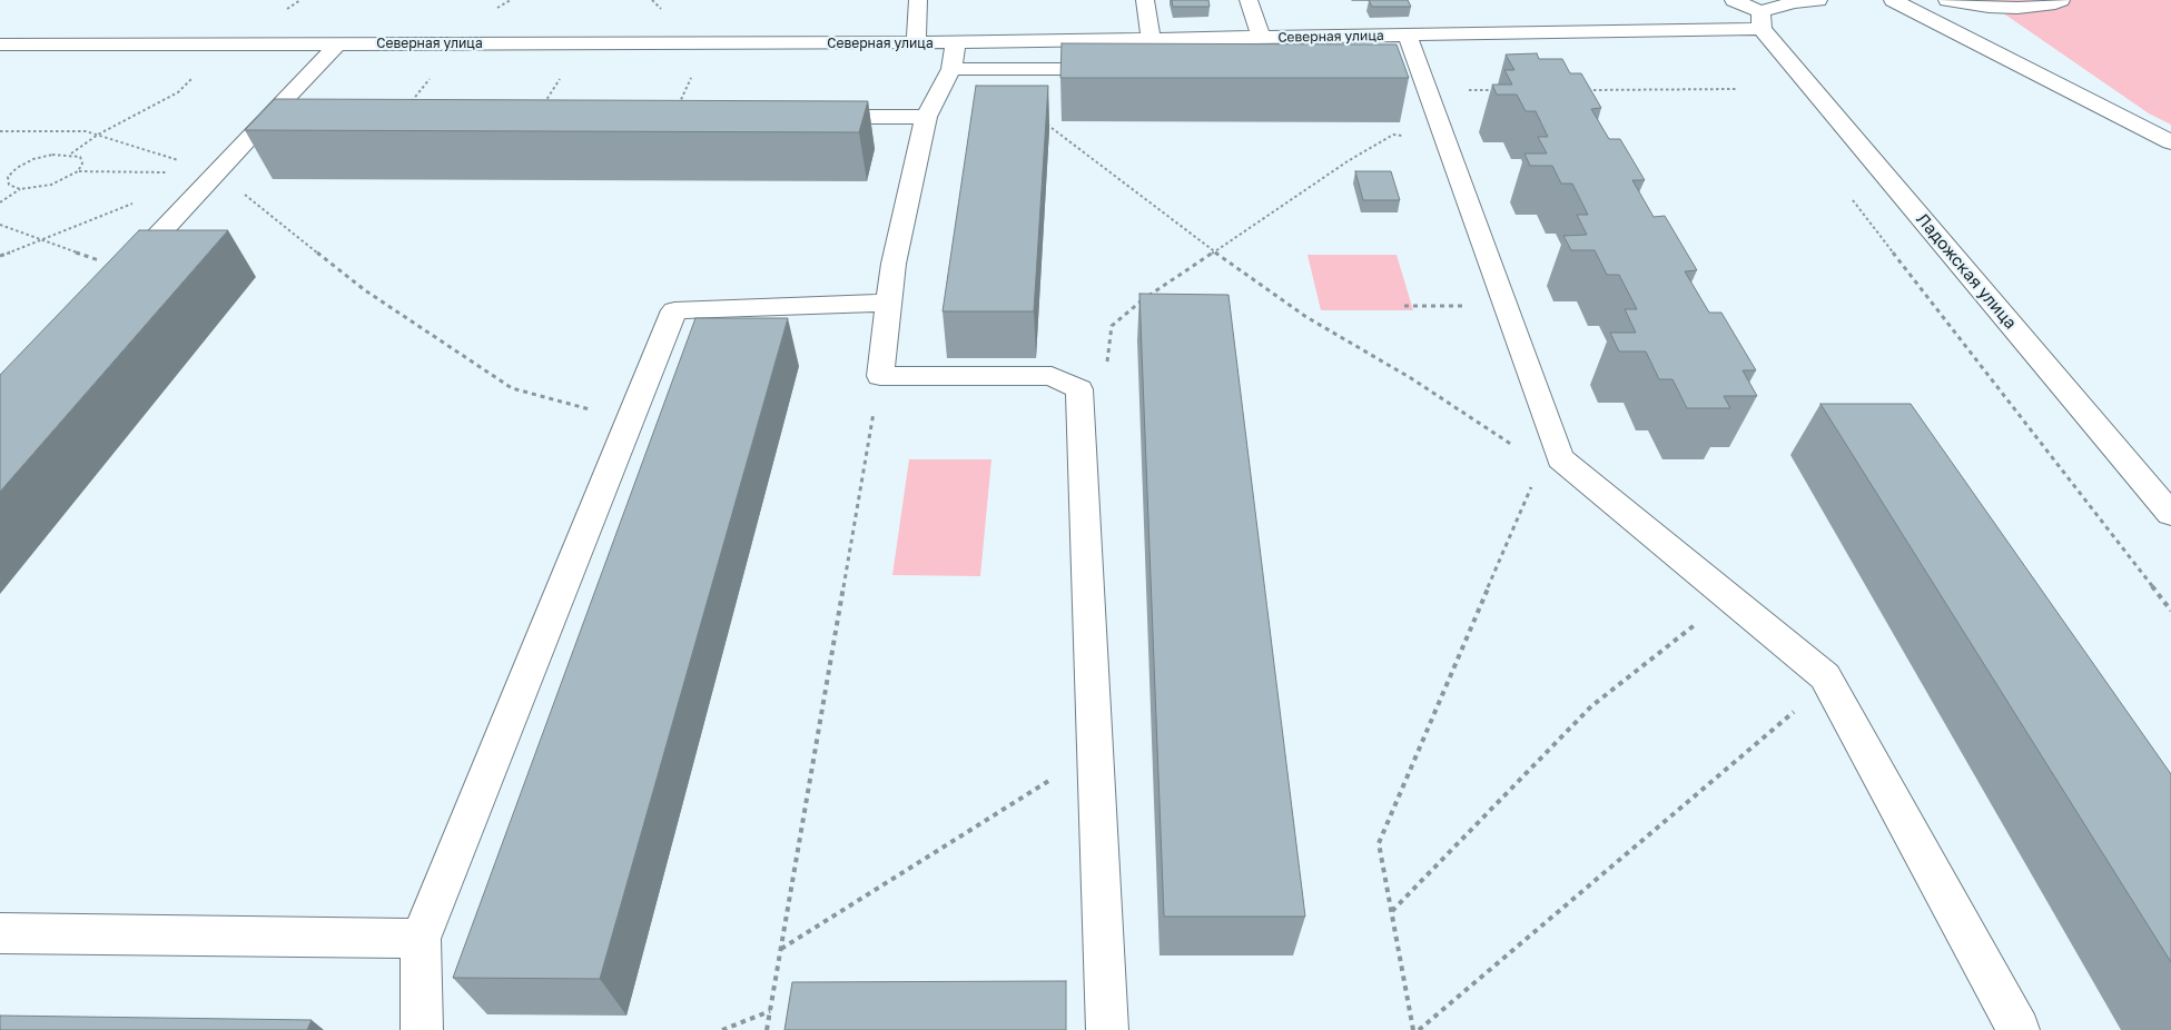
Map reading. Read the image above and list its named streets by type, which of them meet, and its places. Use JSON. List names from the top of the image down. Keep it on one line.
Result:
{"streets":{"street":["Северная улица","Ладожская улица"]},"crossings":[["Северная улица","Ладожская улица"]]}
